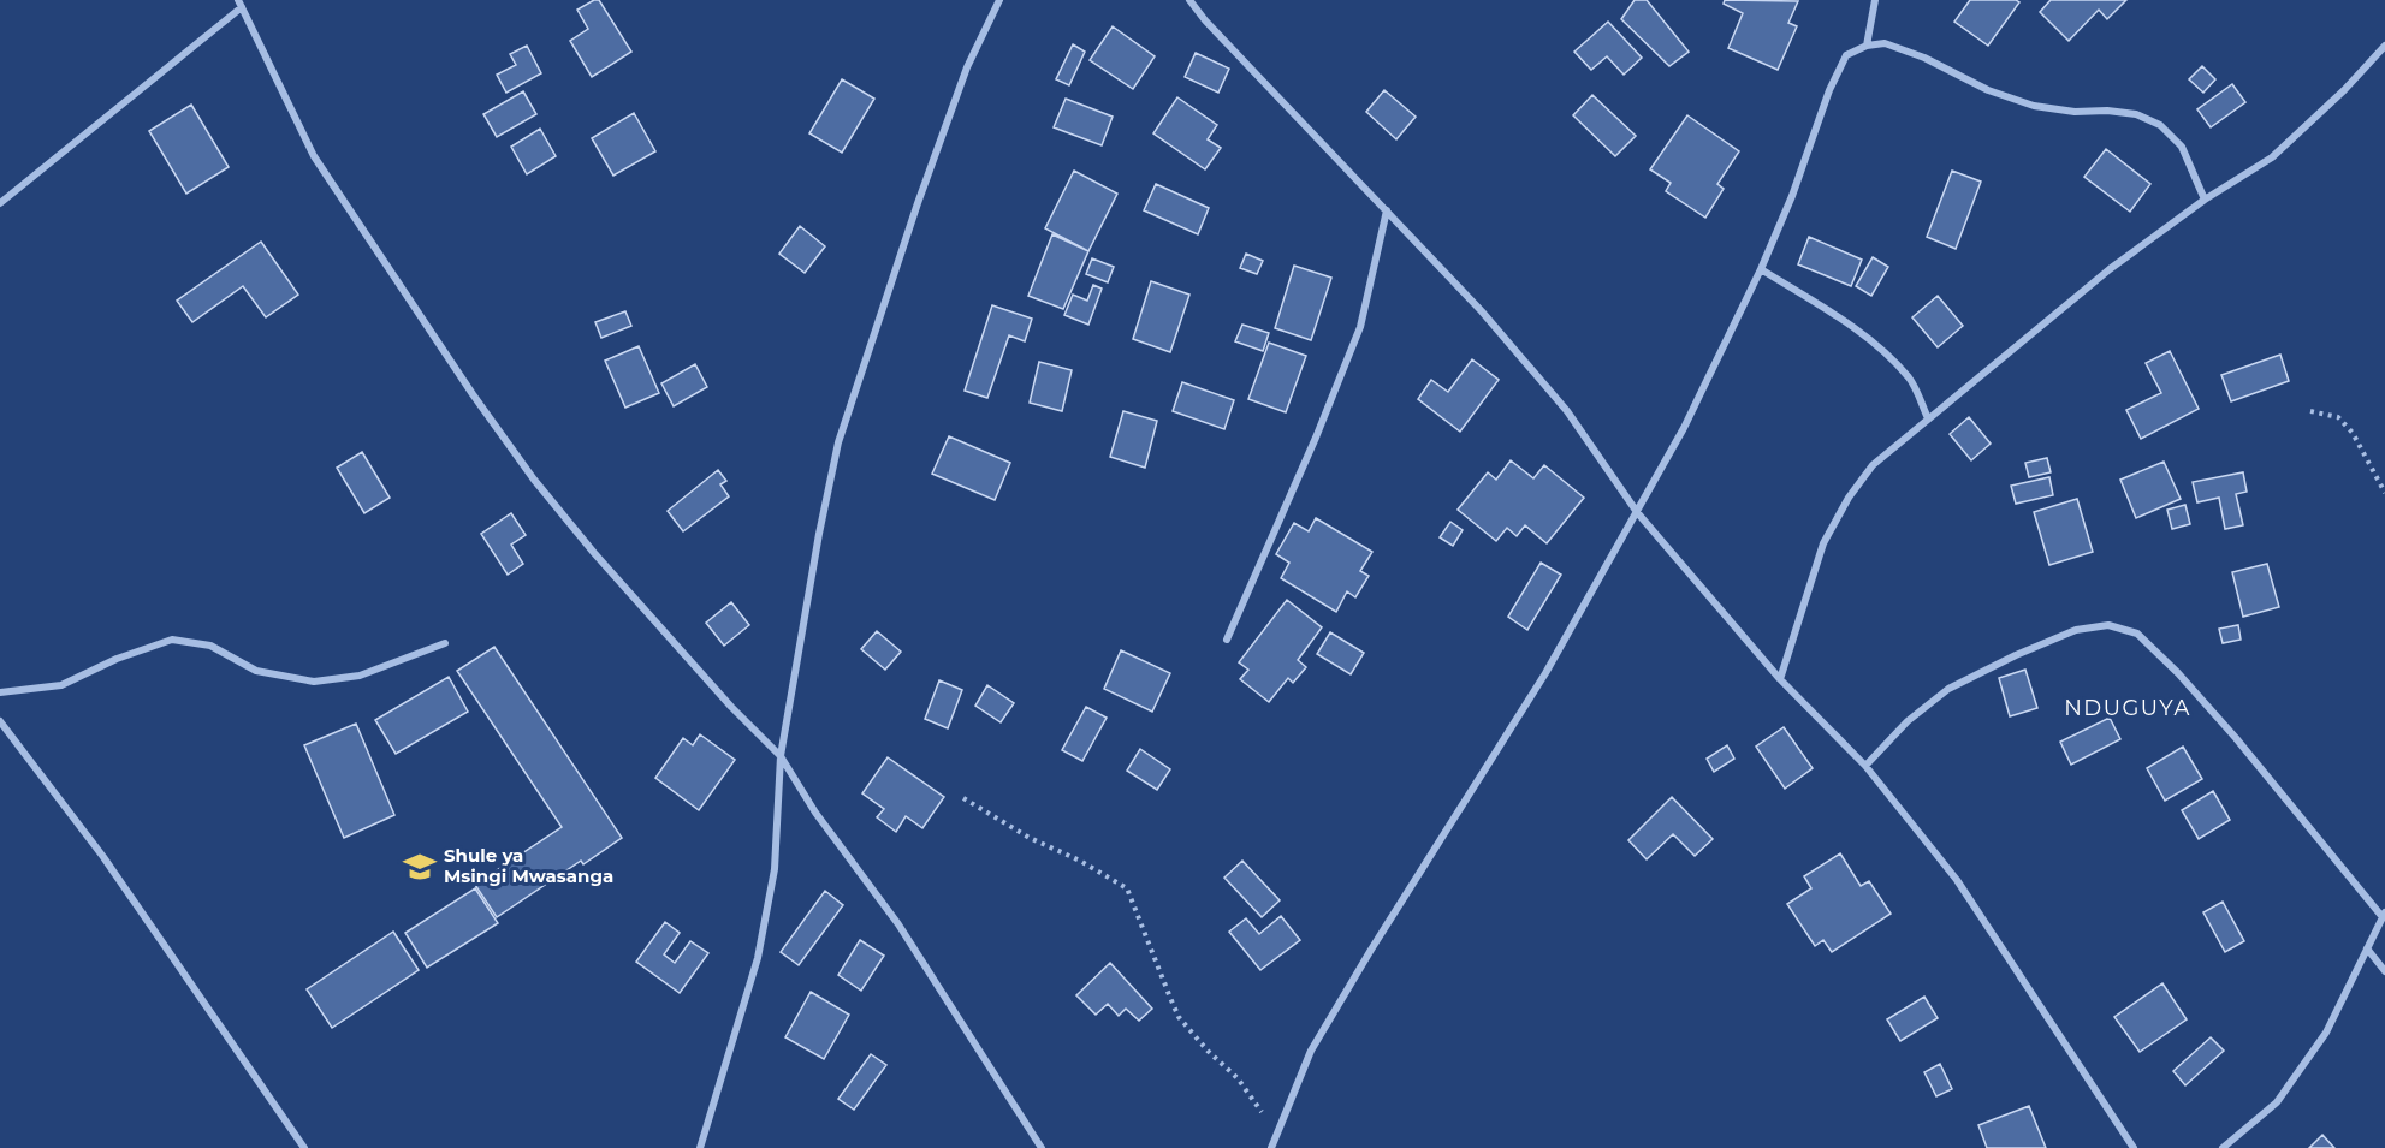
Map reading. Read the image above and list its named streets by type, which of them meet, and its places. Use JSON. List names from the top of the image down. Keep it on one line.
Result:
{"districts":["NDUGUYA"],"places":{"school or university":["Shule ya Msingi Mwasanga"]}}
